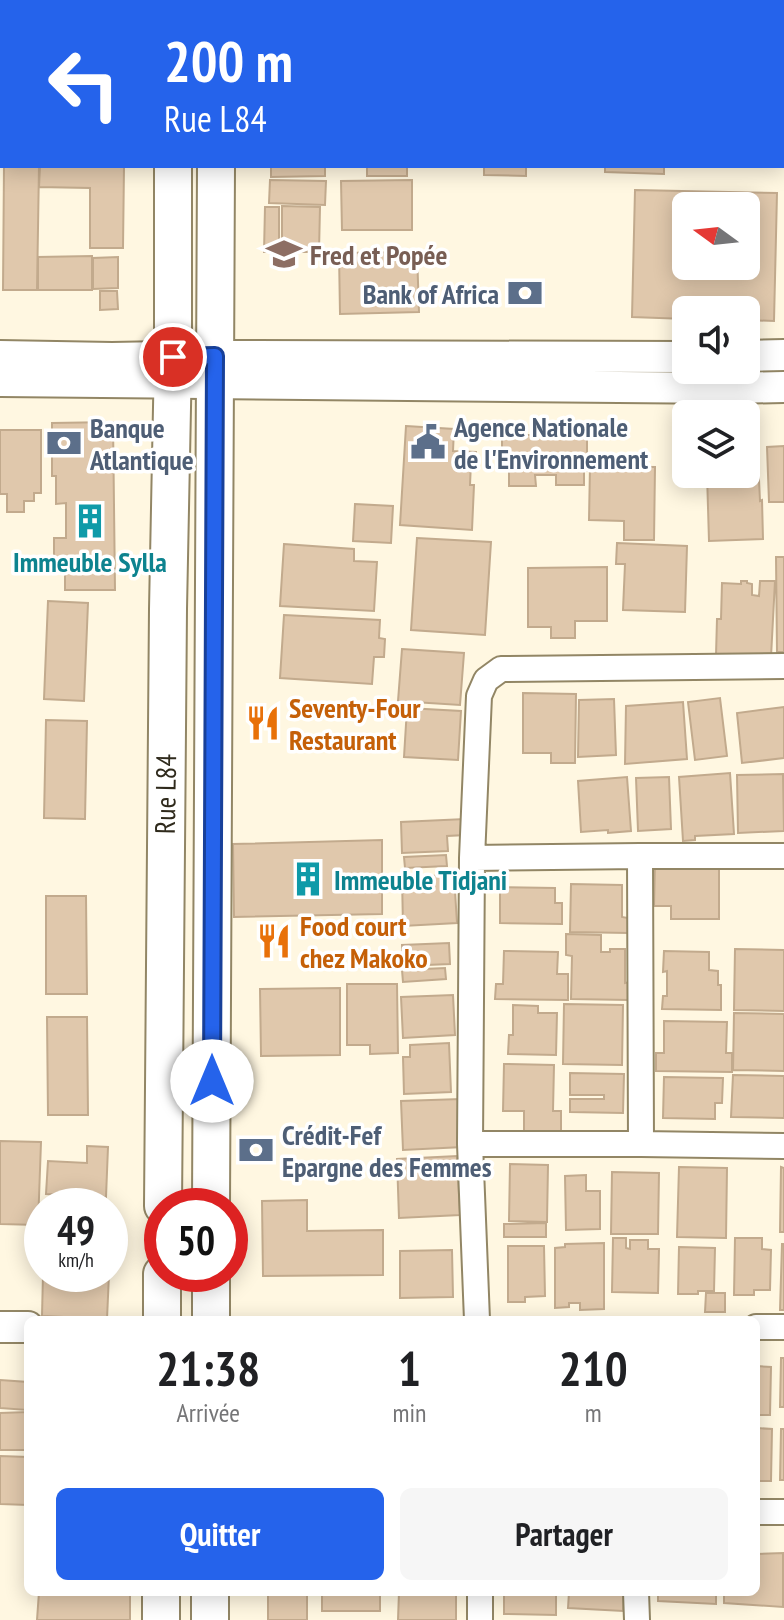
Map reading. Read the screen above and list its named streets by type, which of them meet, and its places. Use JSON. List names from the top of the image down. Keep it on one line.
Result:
{"streets":{"main road":["Rue L84"]},"places":{"school or university":["Fred et Popée"],"bank":["Bank of Africa","Banque Atlantique","Crédit-Fef Epargne des Femmes"],"public building":["Agence Nationale de l'Environnement"],"building":["Immeuble Sylla","Immeuble Tidjani"],"restaurant":["Seventy-Four Restaurant","Food court chez Makoko"]},"north":"left","page":{"turn":["200 m","Rue L84"],"speed":"49 km/h","limit":"50","eta":["21:38","Arrivée","1","min","210","m"],"buttons":["Quitter","Partager"]}}
